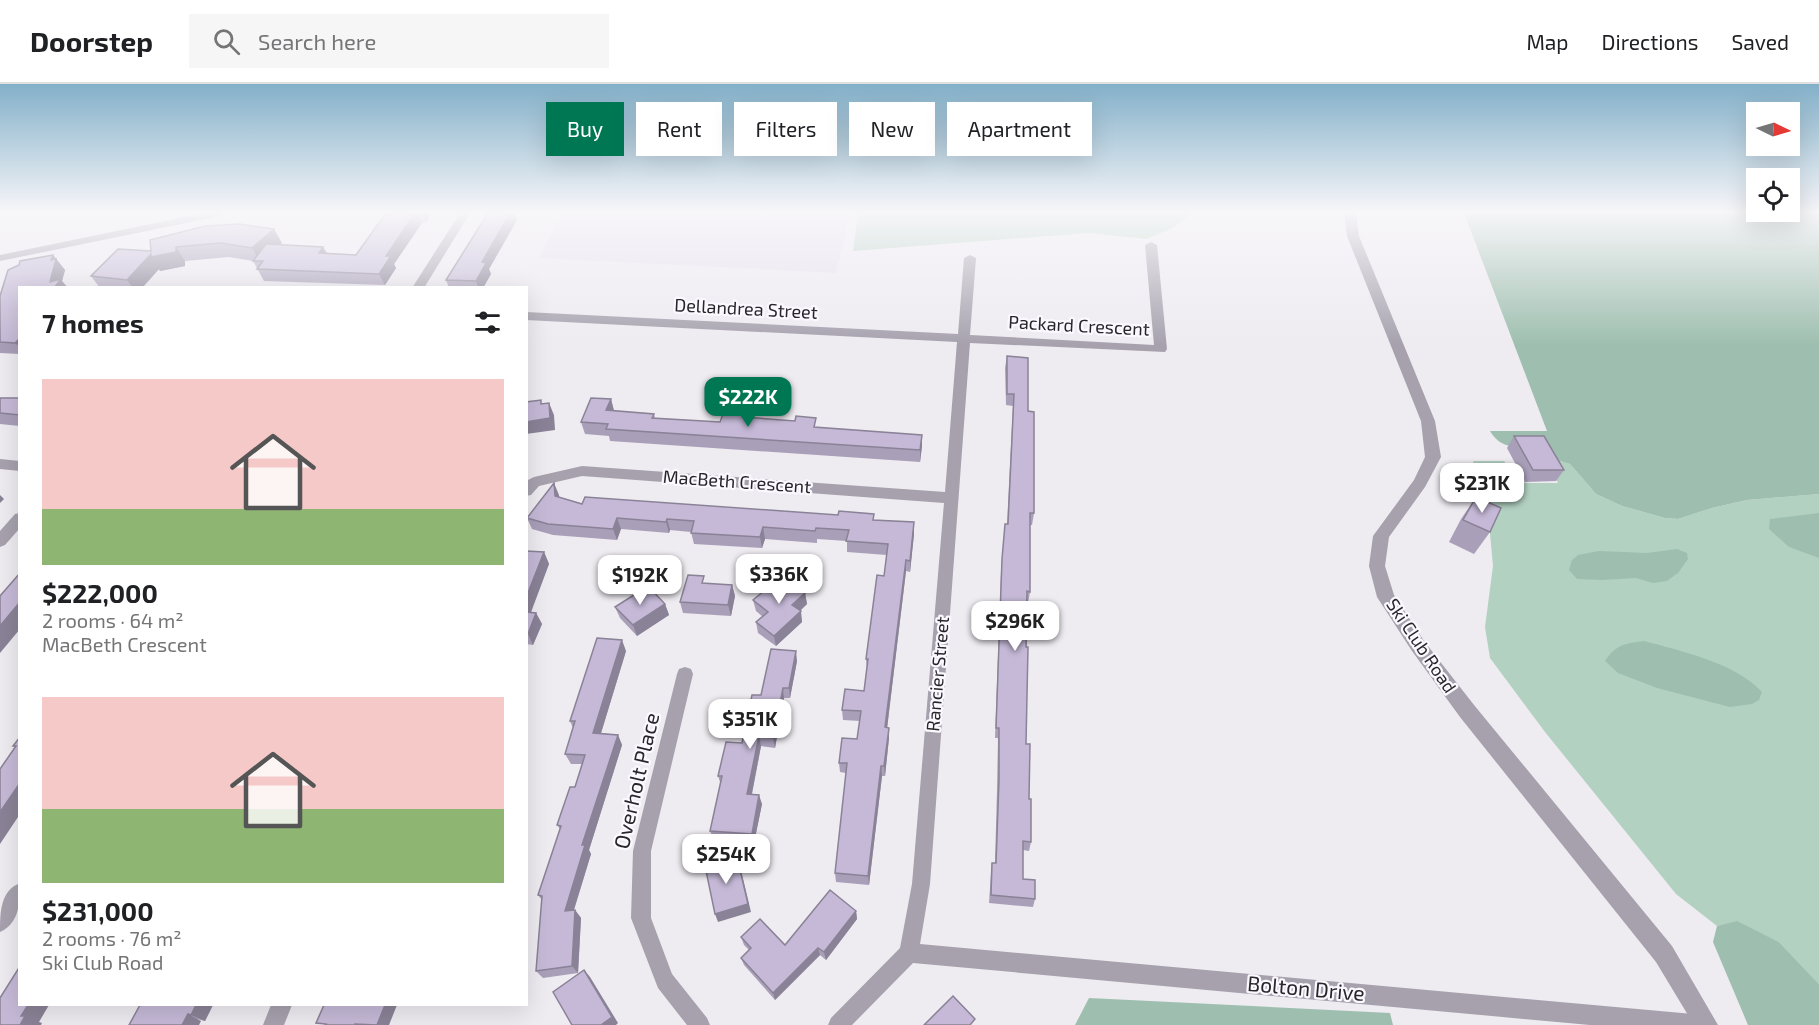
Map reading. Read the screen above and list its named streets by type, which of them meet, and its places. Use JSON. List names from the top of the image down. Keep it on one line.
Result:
{"streets":{"street":["Dellandrea Street","Packard Crescent","MacBeth Crescent","Ski Club Road","Rancier Street","Overholt Place","Bolton Drive"]},"crossings":[["Dellandrea Street","Packard Crescent"],["Dellandrea Street","Rancier Street"],["Packard Crescent","Rancier Street"],["MacBeth Crescent","Rancier Street"],["Ski Club Road","Bolton Drive"],["Rancier Street","Bolton Drive"]],"north":"right","page":{"header":"Doorstep","search":"Search here","nav":["Map","Directions","Saved"],"chip":["Buy","Rent","Filters","New","Apartment"],"heading":"7 homes","list":[{"name":"$222,000","note":"2 rooms · 64 m² · MacBeth Crescent"},{"name":"$231,000","note":"2 rooms · 76 m² · Ski Club Road"}],"price":["$222K","$231K","$336K","$192K","$296K","$351K","$254K"]}}
